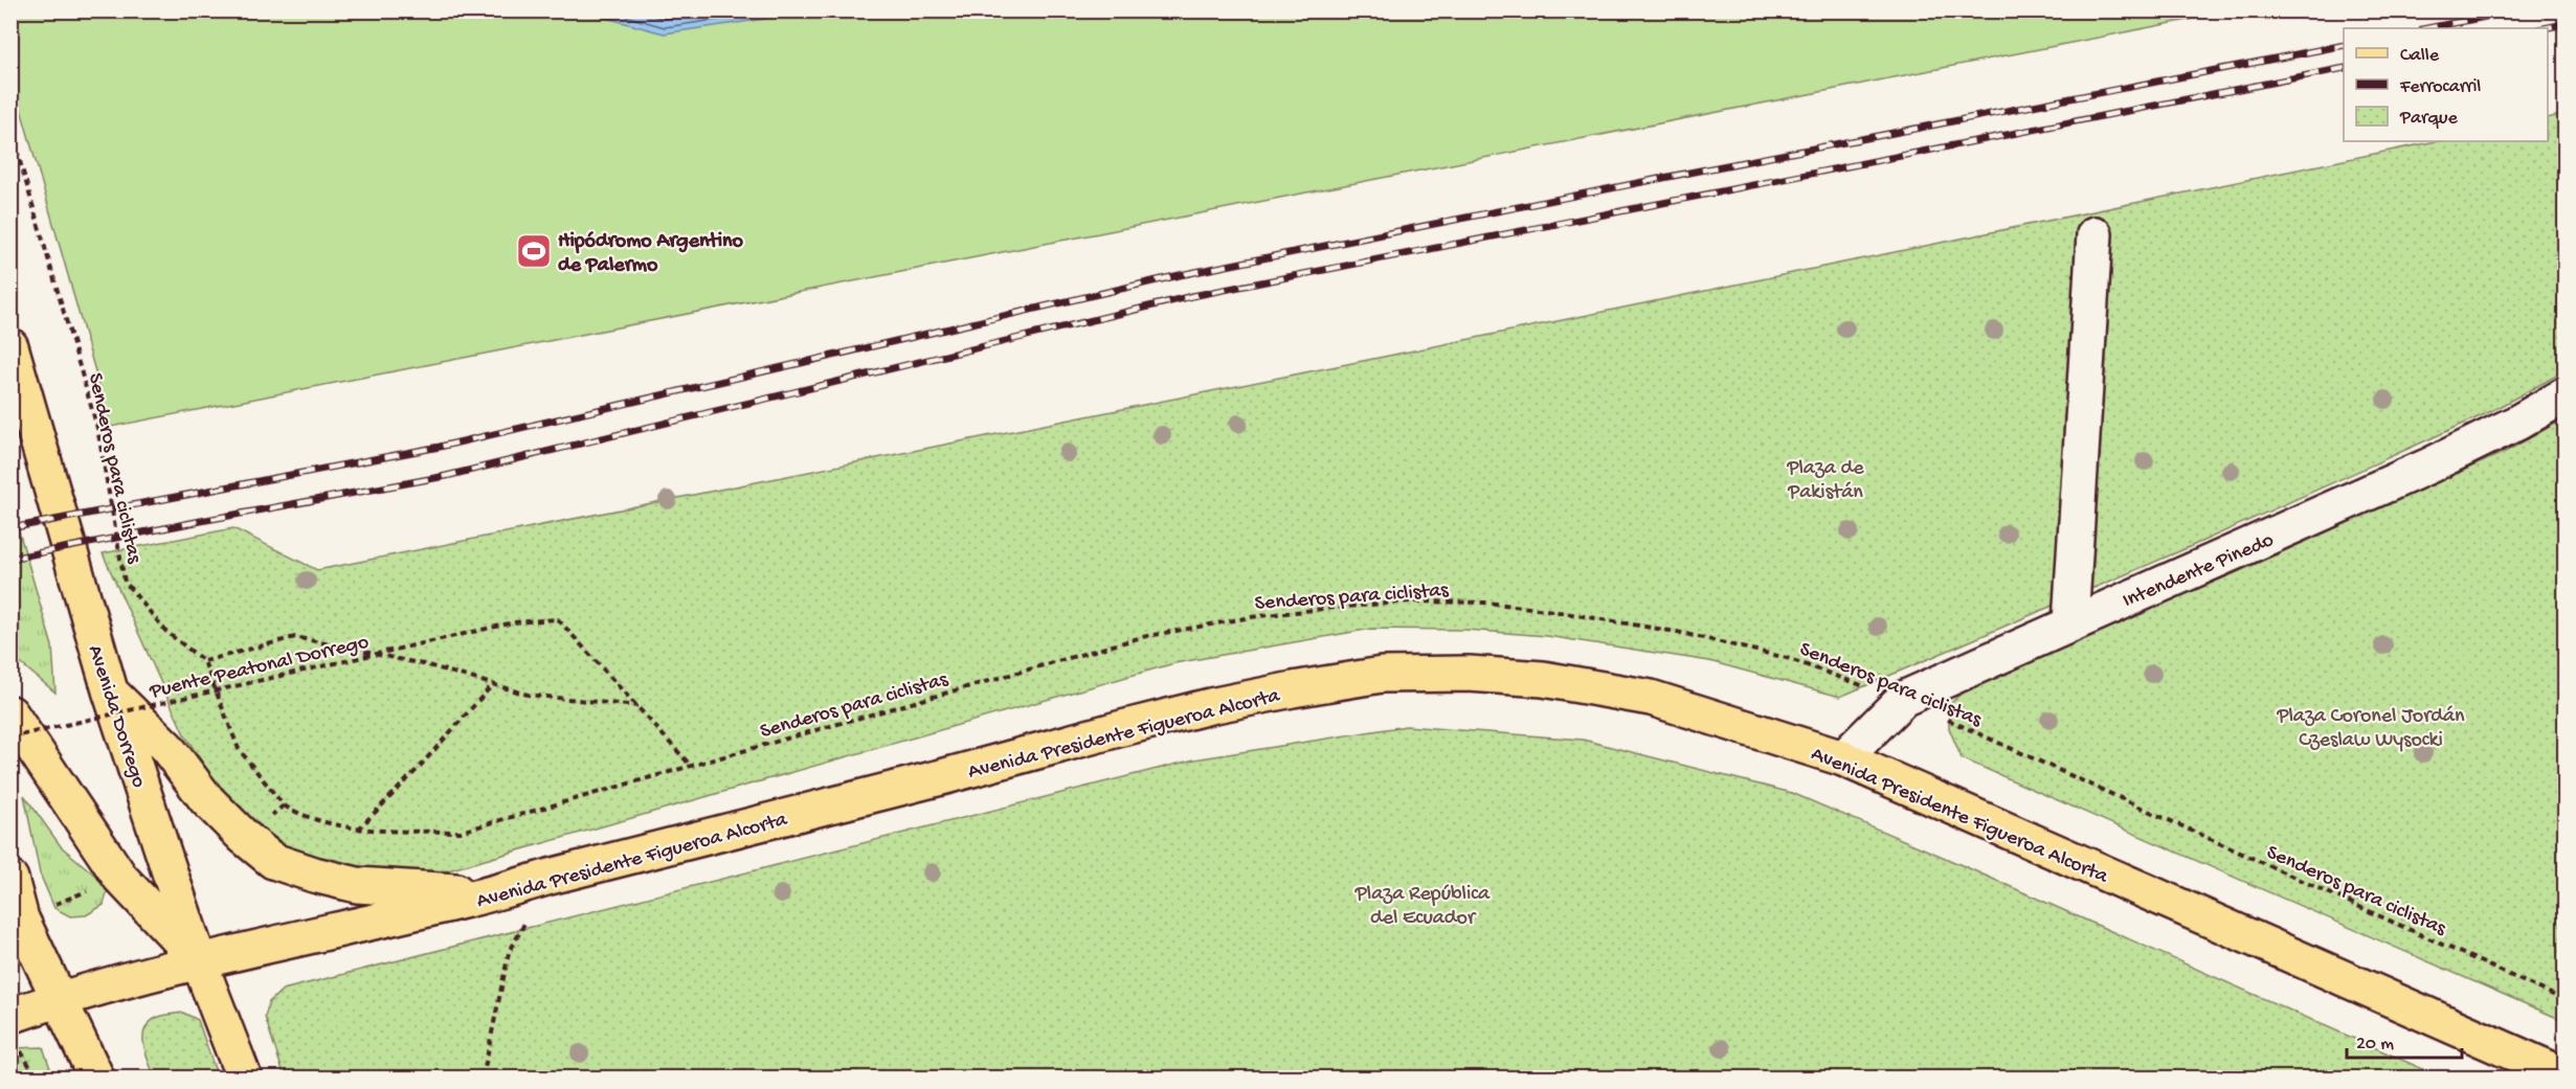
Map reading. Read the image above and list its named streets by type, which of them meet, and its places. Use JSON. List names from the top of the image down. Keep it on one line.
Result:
{"streets":{"main road":["Avenida Dorrego","Avenida Presidente Figueroa Alcorta"],"street":["Intendente Pinedo"],"path":["Senderos para ciclistas","Puente Peatonal Dorrego"]},"crossings":[["Senderos para ciclistas","Intendente Pinedo"],["Intendente Pinedo","Avenida Presidente Figueroa Alcorta"],["Avenida Dorrego","Avenida Presidente Figueroa Alcorta"]],"parks":["Plaza de Pakistán","Plaza Coronel Jordán Czeslaw Wysocki","Plaza República del Ecuador"],"places":{"sports":["Hipódromo Argentino de Palermo"]},"legend":["Calle","Ferrocarril","Parque"],"scale_bar":"20 m"}
